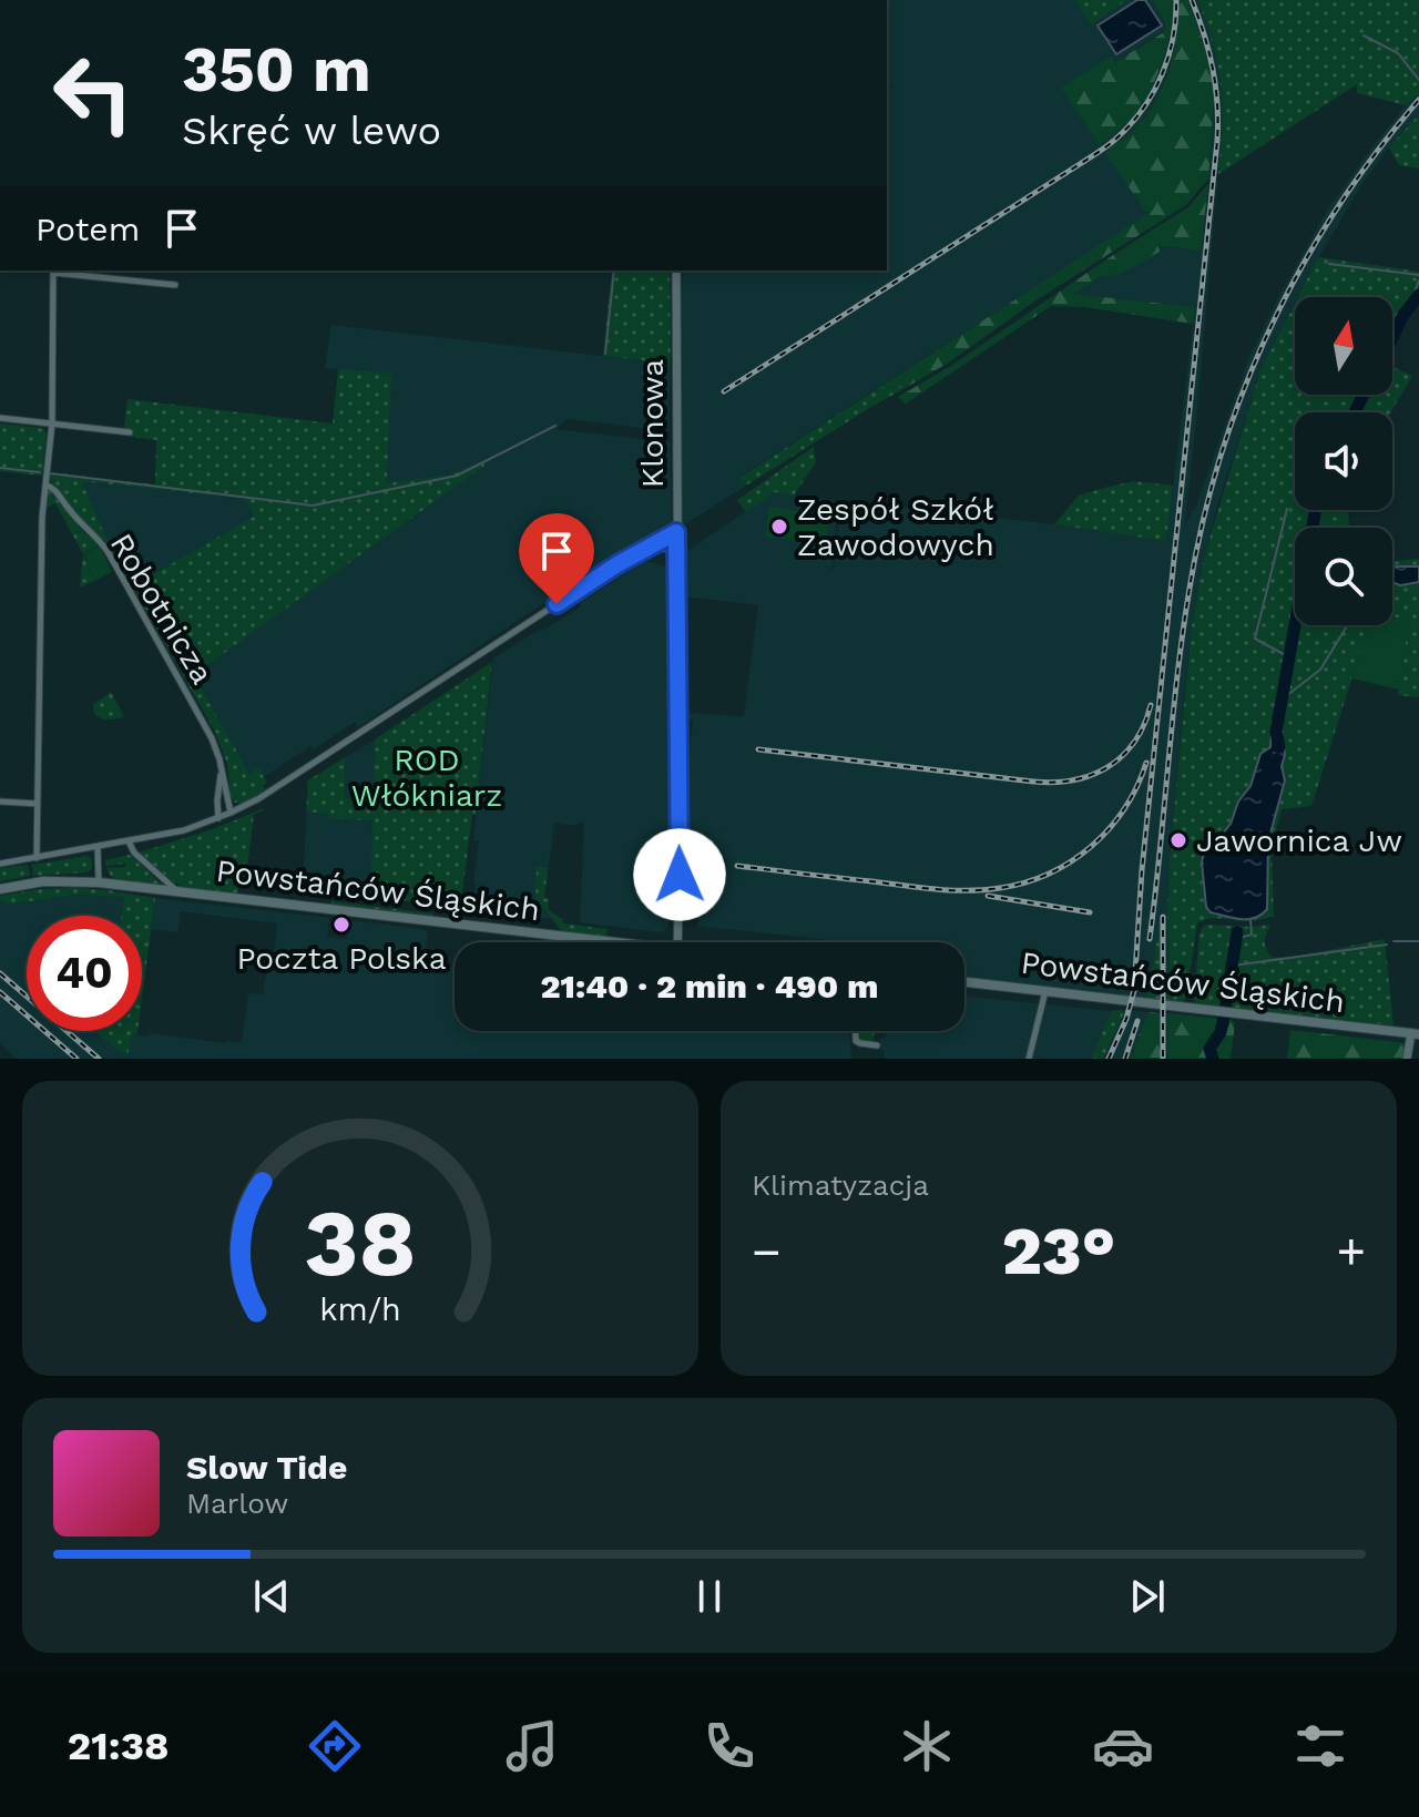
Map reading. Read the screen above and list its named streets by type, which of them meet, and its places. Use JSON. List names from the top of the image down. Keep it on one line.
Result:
{"streets":{"main road":["Powstańców Śląskich"],"street":["Klonowa","Robotnicza"]},"parks":["ROD Włókniarz"],"places":["Zespół Szkół Zawodowych","Jawornica Jw","Poczta Polska"],"north":"top","page":{"turn":["350 m","Skręć w lewo"],"then":"Potem","limit":"40","trip":"21:40 · 2 min · 490 m","tile":"Klimatyzacja","heat":["−","23°","+"],"song":["Slow Tide","Marlow"],"tabs":"21:38","gauge":["38","km/h"]}}
